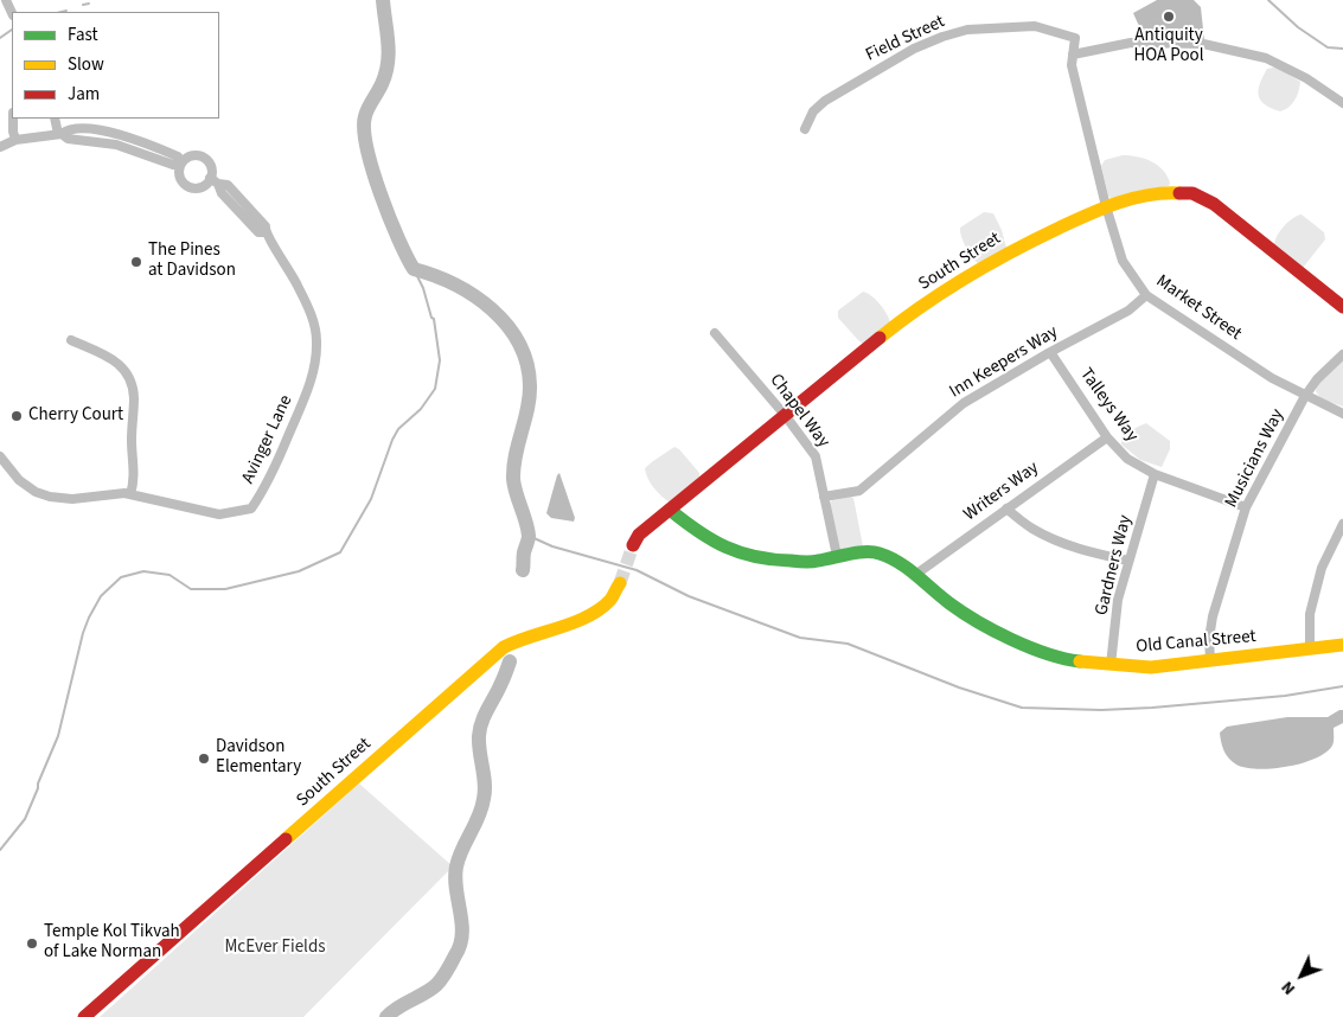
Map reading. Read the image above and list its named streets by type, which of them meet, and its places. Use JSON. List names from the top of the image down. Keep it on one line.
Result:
{"streets":{"street":["Field Street","South Street","Market Street","Inn Keepers Way","Talleys Way","Chapel Way","Avinger Lane","Musicians Way","Writers Way","Gardners Way","Old Canal Street"]},"crossings":[["Field Street","Market Street"],["South Street","Market Street"],["South Street","Chapel Way"],["South Street","Old Canal Street"],["Market Street","Inn Keepers Way"],["Market Street","Musicians Way"],["Inn Keepers Way","Talleys Way"],["Inn Keepers Way","Chapel Way"],["Talleys Way","Musicians Way"],["Talleys Way","Writers Way"],["Talleys Way","Gardners Way"],["Chapel Way","Old Canal Street"],["Musicians Way","Old Canal Street"],["Writers Way","Old Canal Street"],["Gardners Way","Old Canal Street"]],"parks":["McEver Fields"],"places":["Antiquity HOA Pool","The Pines at Davidson","Cherry Court","Davidson Elementary","Temple Kol Tikvah of Lake Norman"],"legend":["Fast","Slow","Jam"],"north":"bottom left"}
